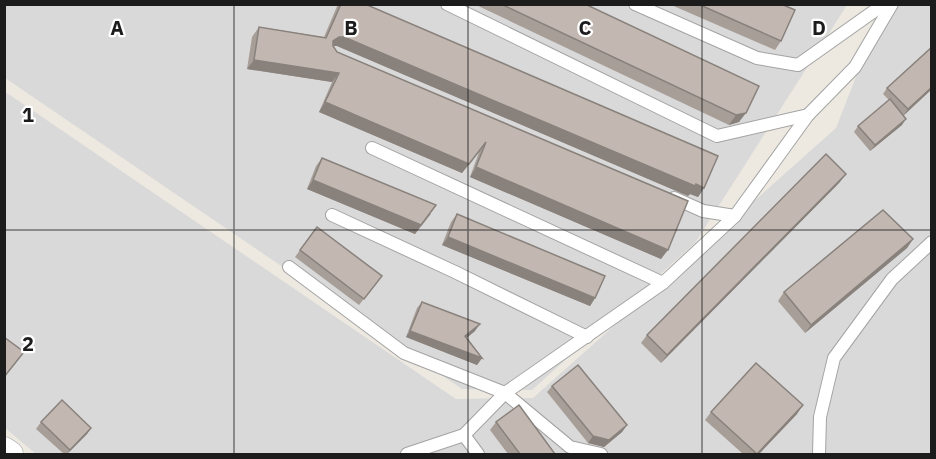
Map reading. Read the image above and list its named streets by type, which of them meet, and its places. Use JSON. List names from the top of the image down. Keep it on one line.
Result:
{"grid":{"columns":["A","B","C","D"],"rows":["1","2"]}}
